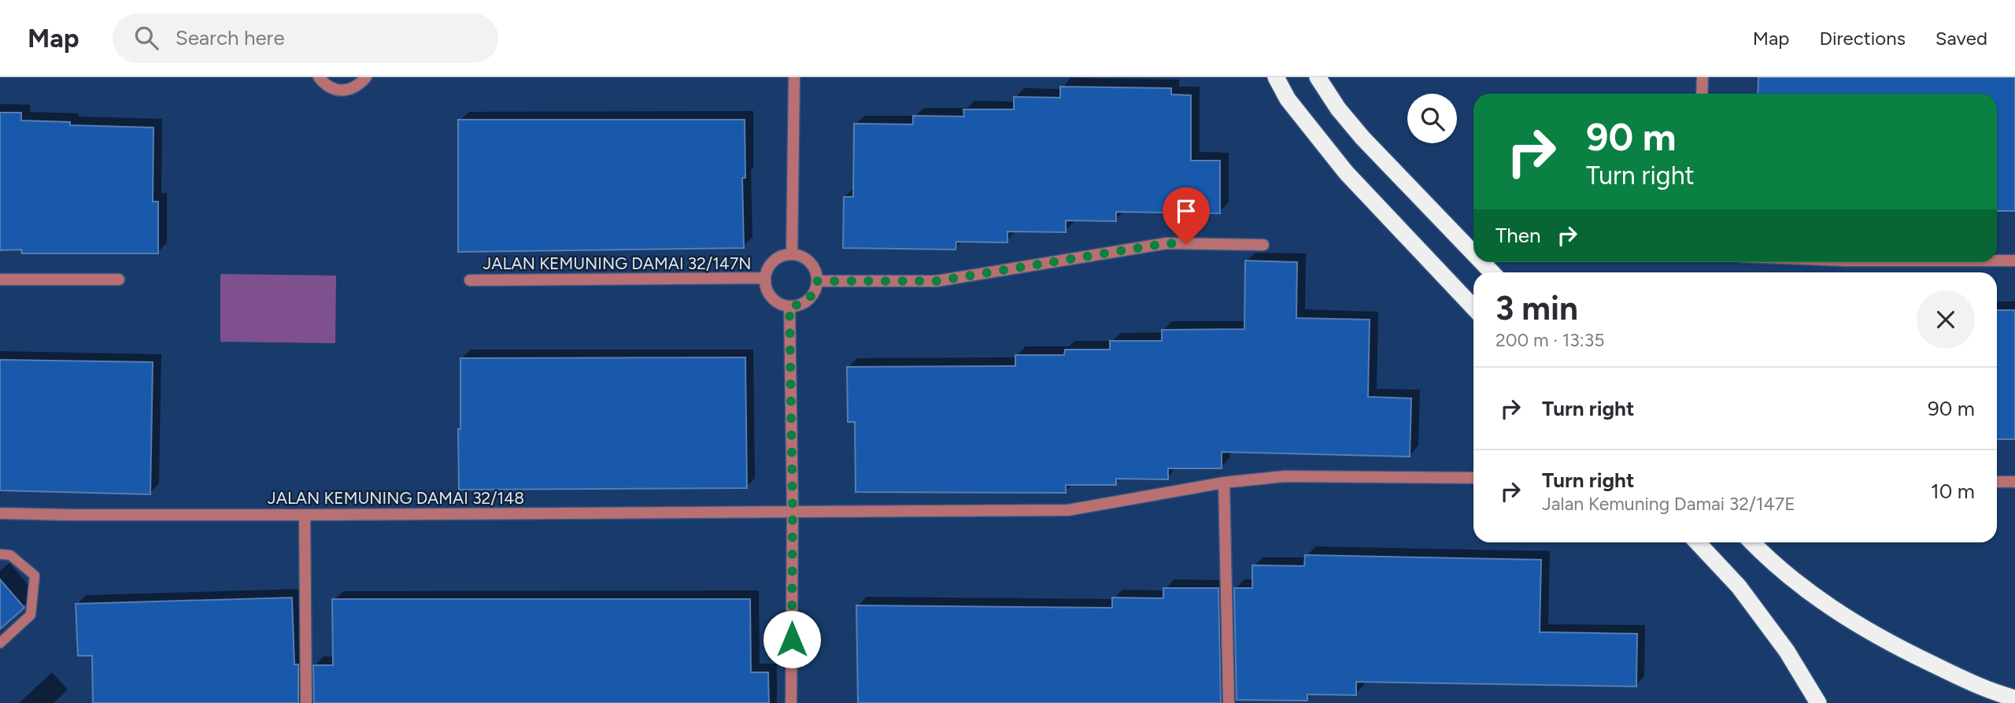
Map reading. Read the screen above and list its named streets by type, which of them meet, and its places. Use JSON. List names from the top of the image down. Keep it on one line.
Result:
{"streets":{"street":["JALAN KEMUNING DAMAI 32/147N","JALAN KEMUNING DAMAI 32/148"]},"page":{"header":"Map","search":"Search here","nav":["Map","Directions","Saved"],"turn":["90 m","Turn right"],"then":"Then","heading":["3 min","200 m · 13:35"],"list":[{"name":"Turn right","value":"90 m"},{"name":"Turn right","note":"Jalan Kemuning Damai 32/147E","value":"10 m"}]}}
